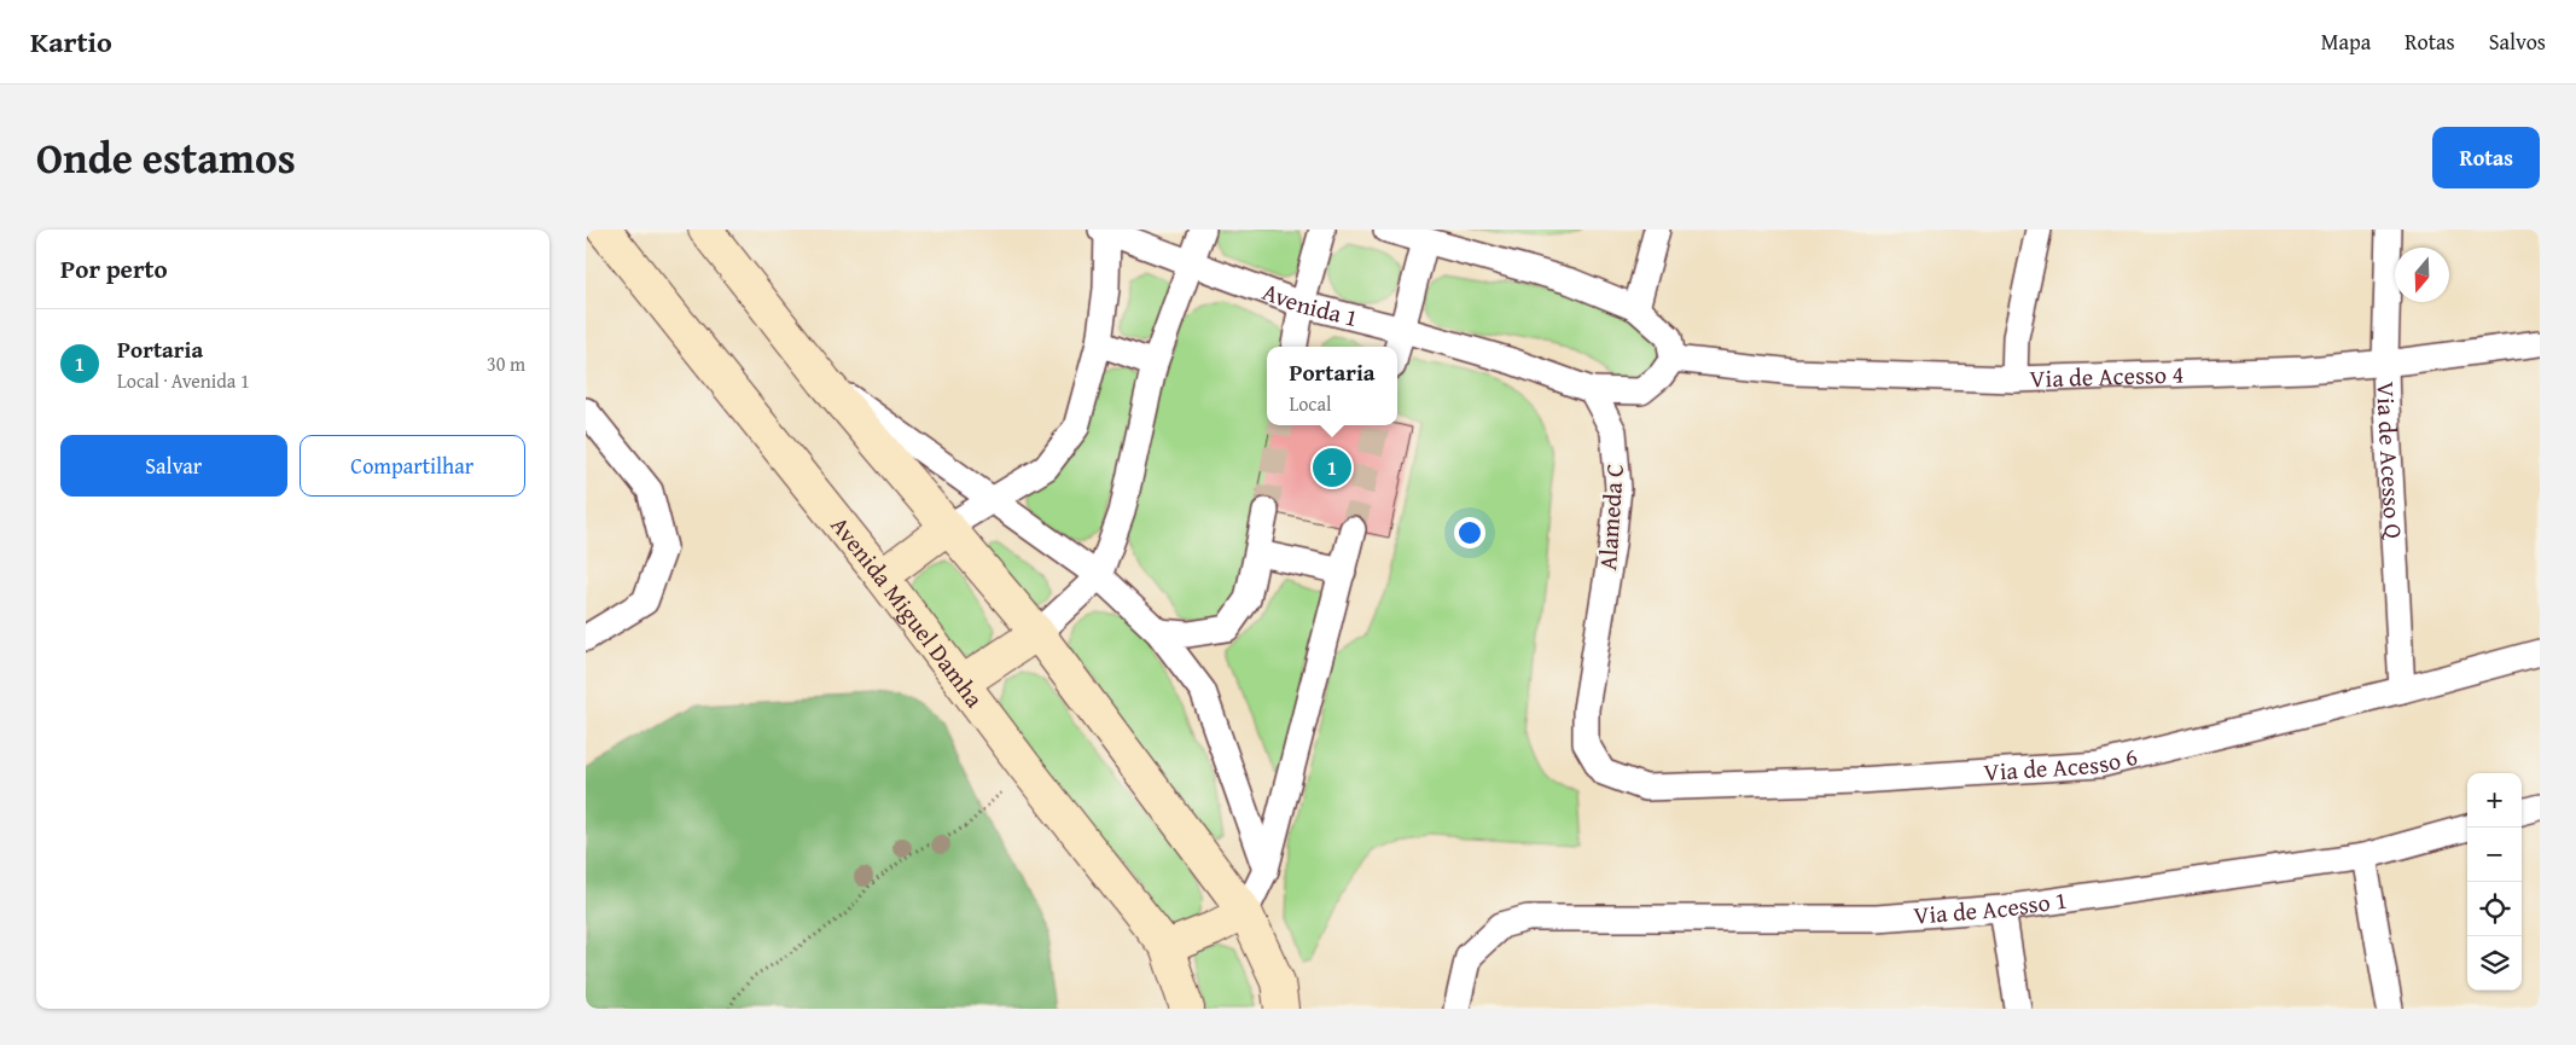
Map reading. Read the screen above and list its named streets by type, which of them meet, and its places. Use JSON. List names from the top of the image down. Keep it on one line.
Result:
{"streets":{"street":["Avenida 1","Via de Acesso 4","Via de Acesso Q","Alameda C","Avenida Miguel Damha","Via de Acesso 6","Via de Acesso 1"]},"crossings":[["Avenida 1","Alameda C"],["Via de Acesso 4","Via de Acesso Q"],["Via de Acesso Q","Via de Acesso 6"],["Alameda C","Via de Acesso 6"]],"north":"bottom","page":{"header":"Kartio","nav":["Mapa","Rotas","Salvos"],"title":"Onde estamos","buttons":["Rotas",["Salvar","Compartilhar"]],"heading":"Por perto","list":[{"mark":"1","name":"Portaria","note":"Local · Avenida 1","value":"30 m"}],"popup":["Portaria","Local"],"pins":"1","map_buttons":["+","−"]}}
